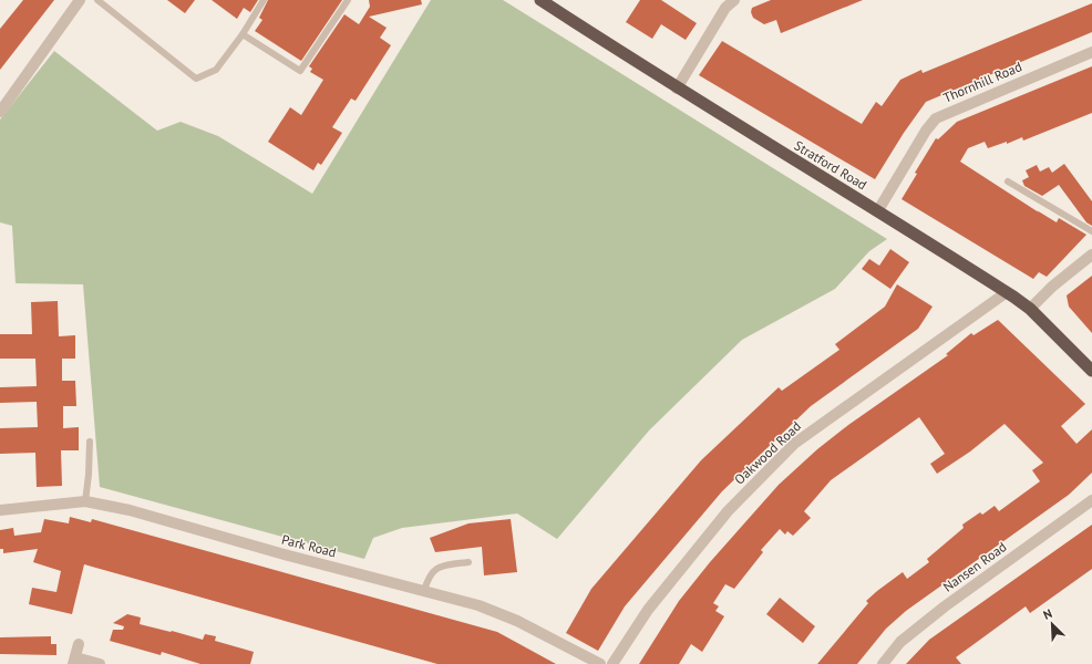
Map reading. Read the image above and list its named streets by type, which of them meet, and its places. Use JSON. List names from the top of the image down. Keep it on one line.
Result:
{"streets":{"highway":["Stratford Road"],"street":["Thornhill Road","Oakwood Road","Park Road","Nansen Road"]},"crossings":[["Thornhill Road","Stratford Road"],["Stratford Road","Oakwood Road"]],"north":"top left"}
